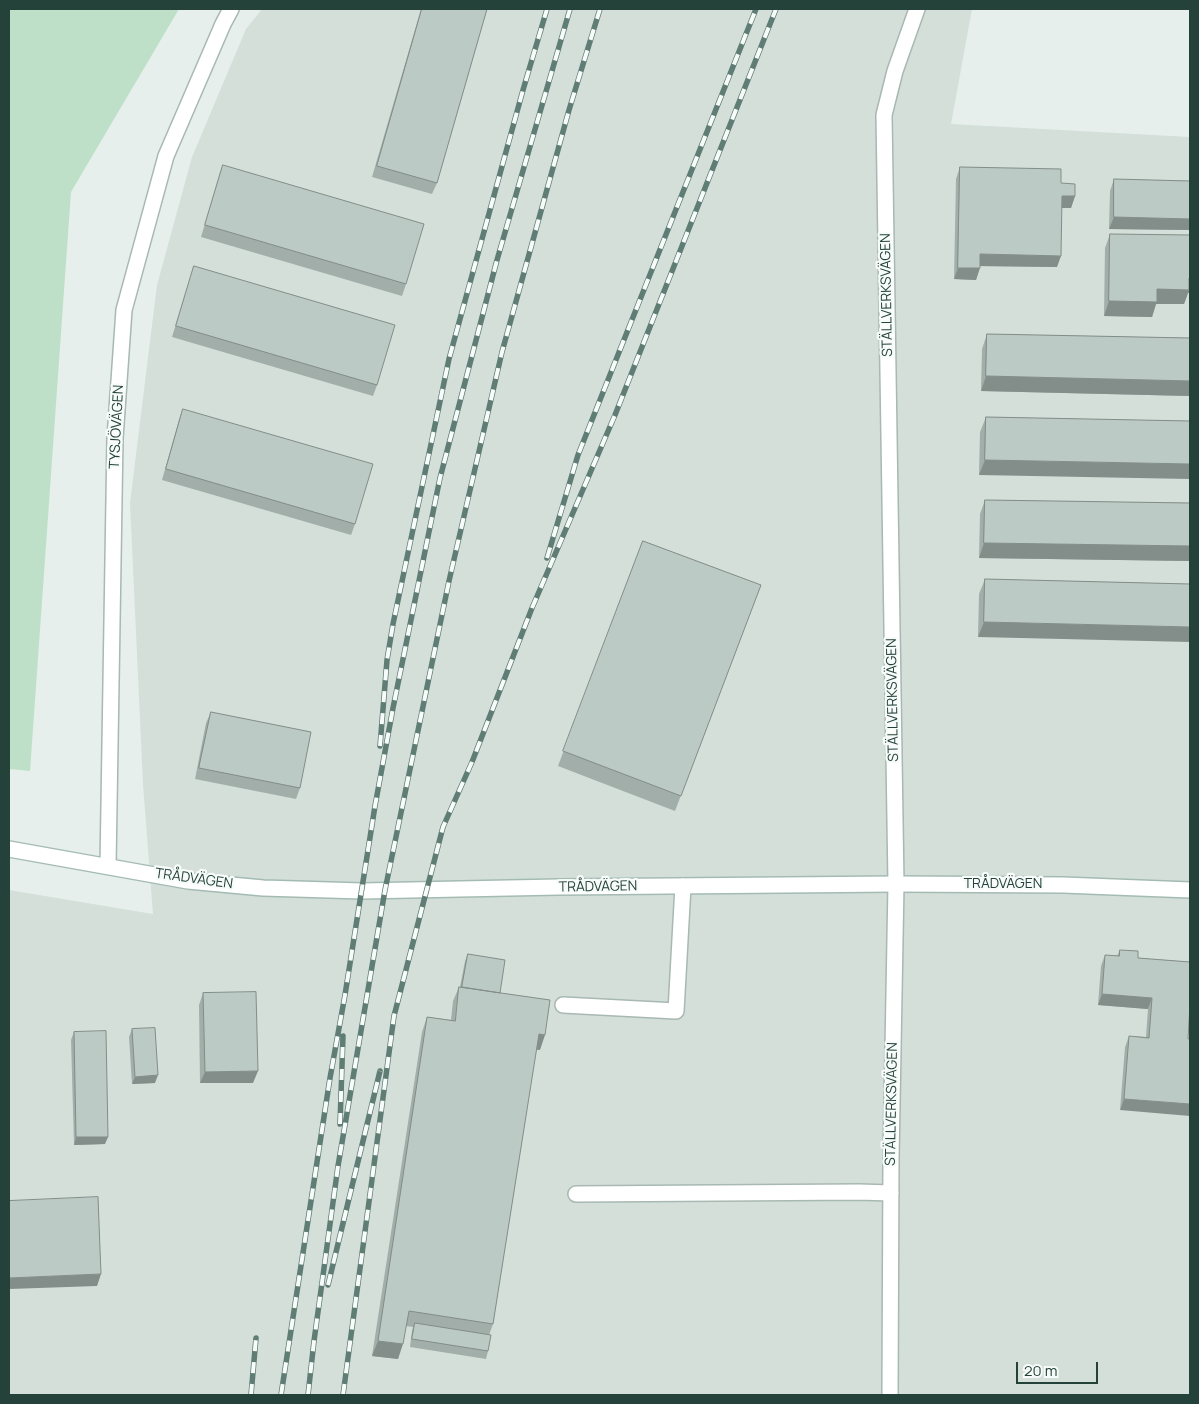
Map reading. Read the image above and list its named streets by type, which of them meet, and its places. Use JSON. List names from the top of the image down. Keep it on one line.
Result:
{"streets":{"street":["STÄLLVERKSVÄGEN","TYSJÖVÄGEN","TRÅDVÄGEN"]},"crossings":[["STÄLLVERKSVÄGEN","TRÅDVÄGEN"],["TYSJÖVÄGEN","TRÅDVÄGEN"]],"scale_bar":"20 m"}
